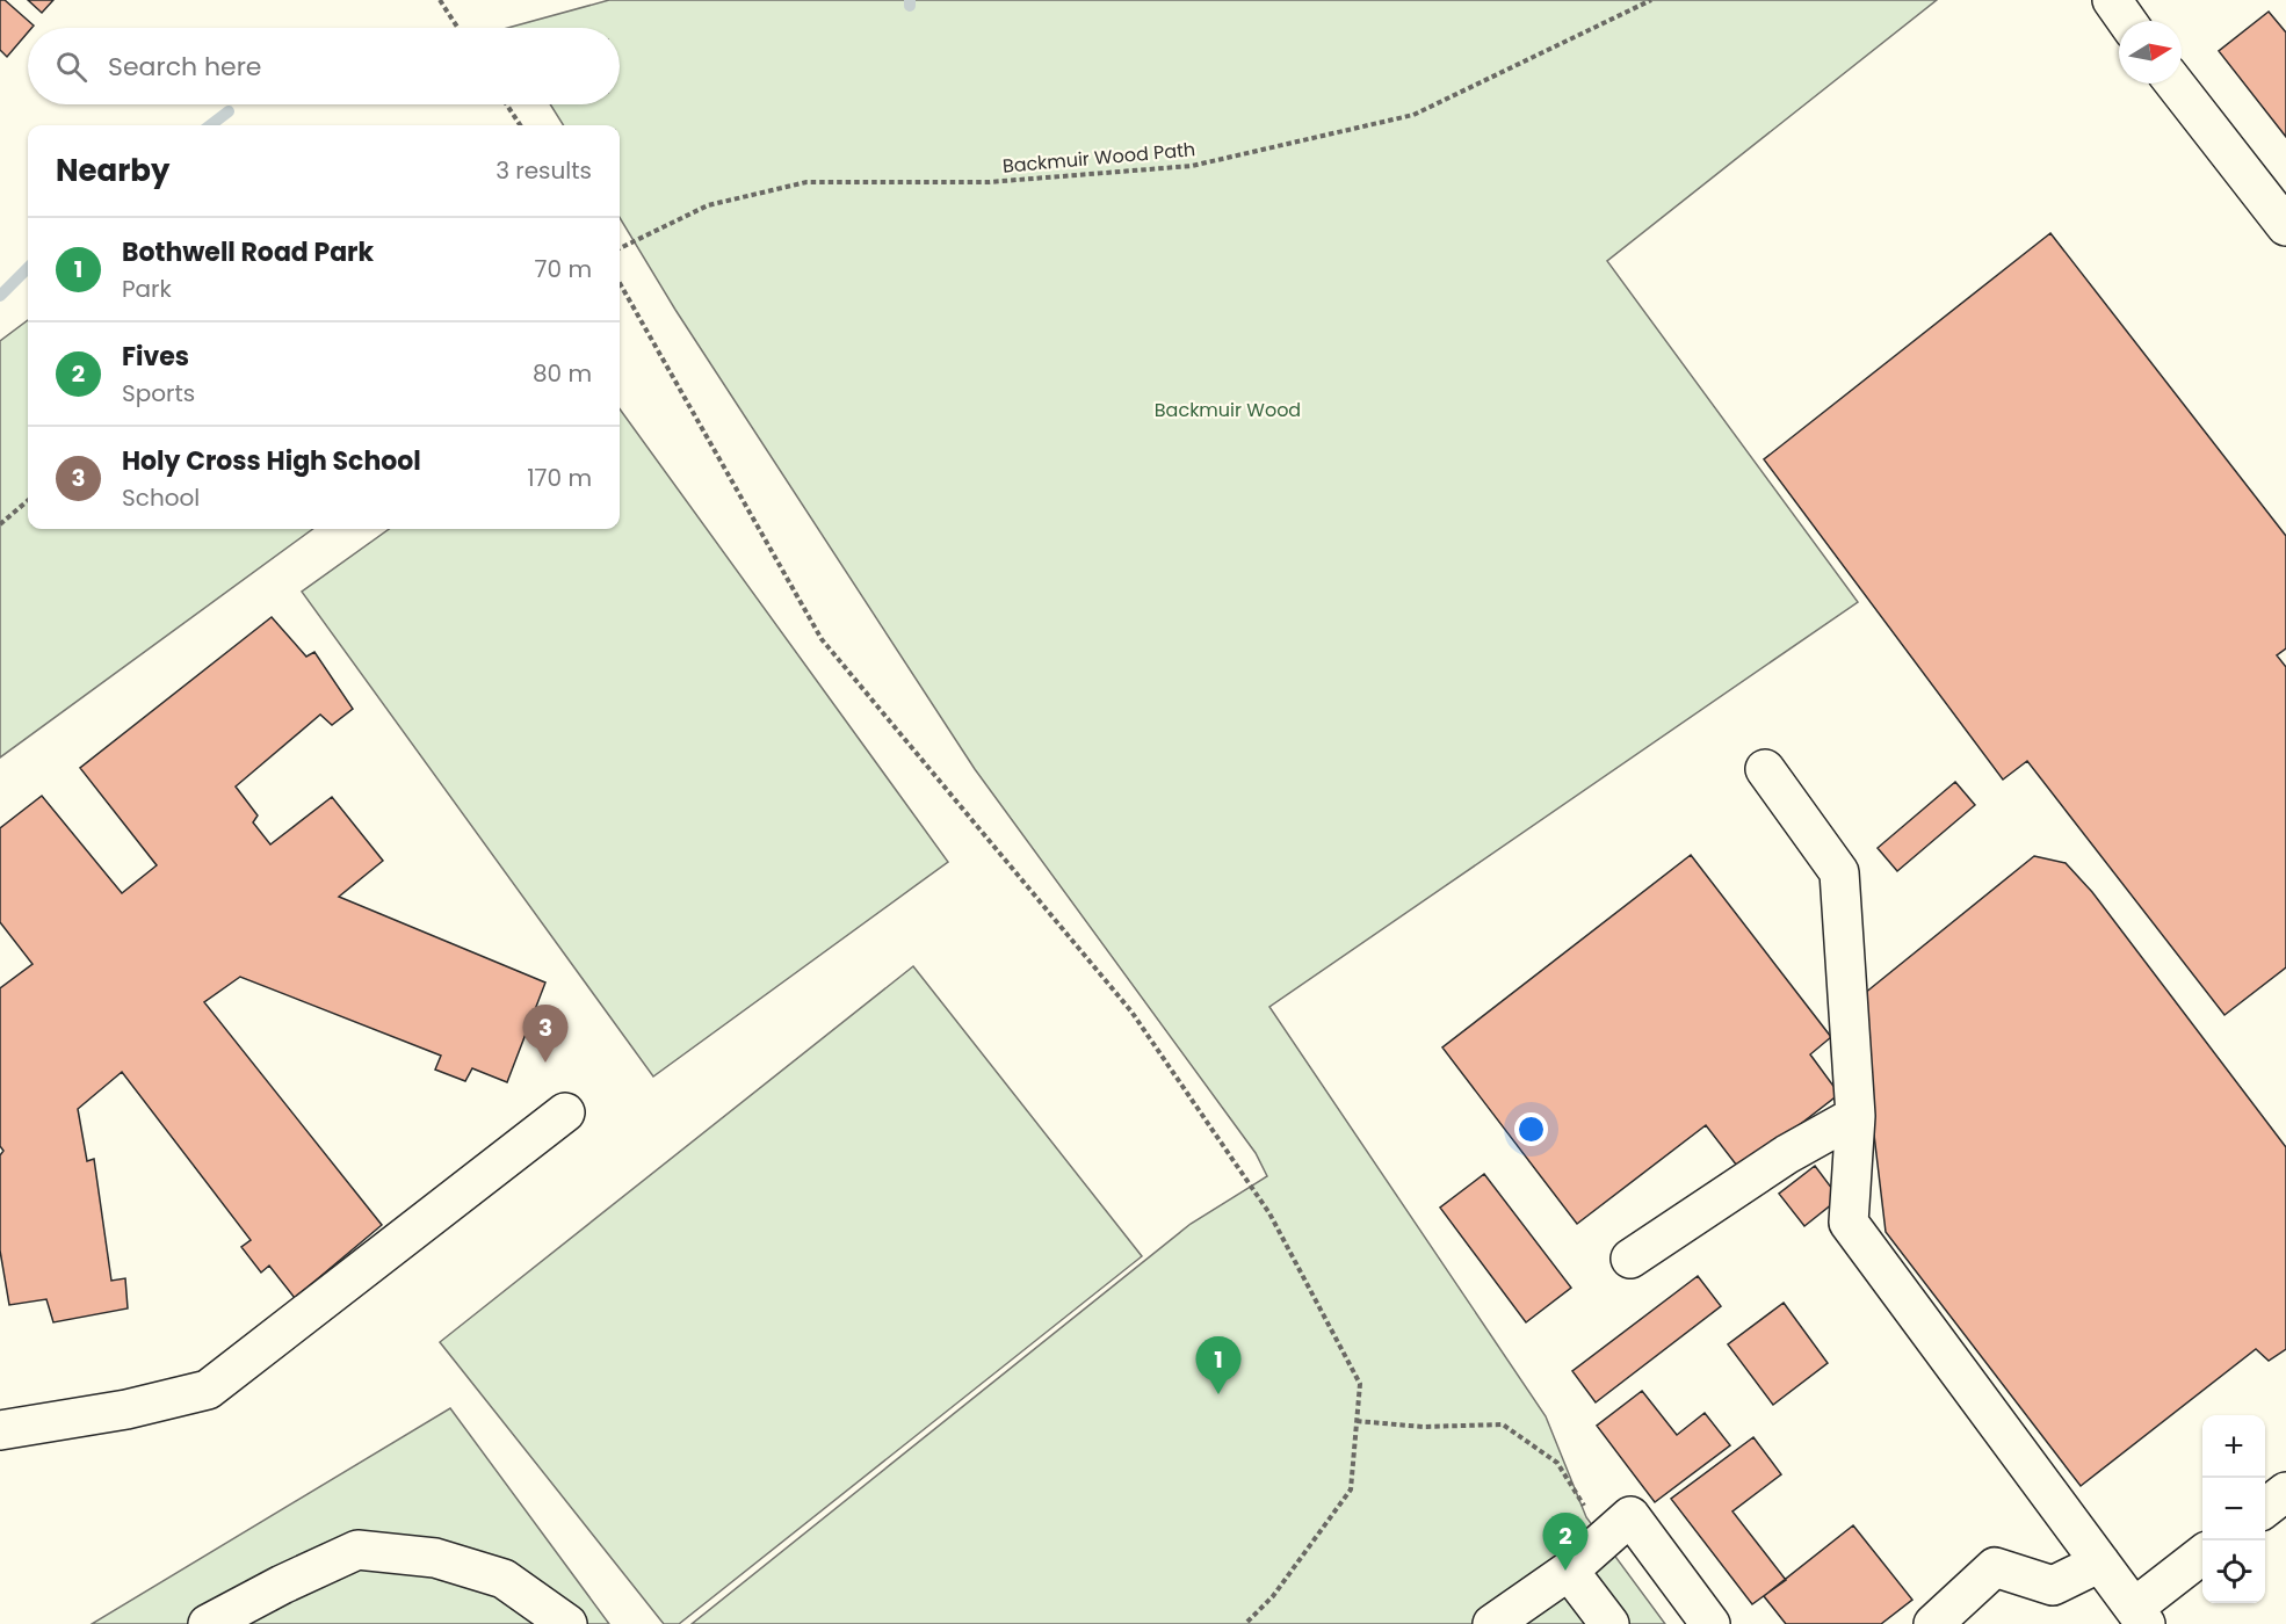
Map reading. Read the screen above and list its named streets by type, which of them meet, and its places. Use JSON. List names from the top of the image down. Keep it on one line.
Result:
{"streets":{"path":["Backmuir Wood Path"]},"parks":["Backmuir Wood"],"north":"right","page":{"search":"Search here","heading":["Nearby","3 results"],"list":[{"mark":"1","name":"Bothwell Road Park","note":"Park","value":"70 m"},{"mark":"2","name":"Fives","note":"Sports","value":"80 m"},{"mark":"3","name":"Holy Cross High School","note":"School","value":"170 m"}],"pins":["3","1","2"],"map_buttons":["+","−"]}}
